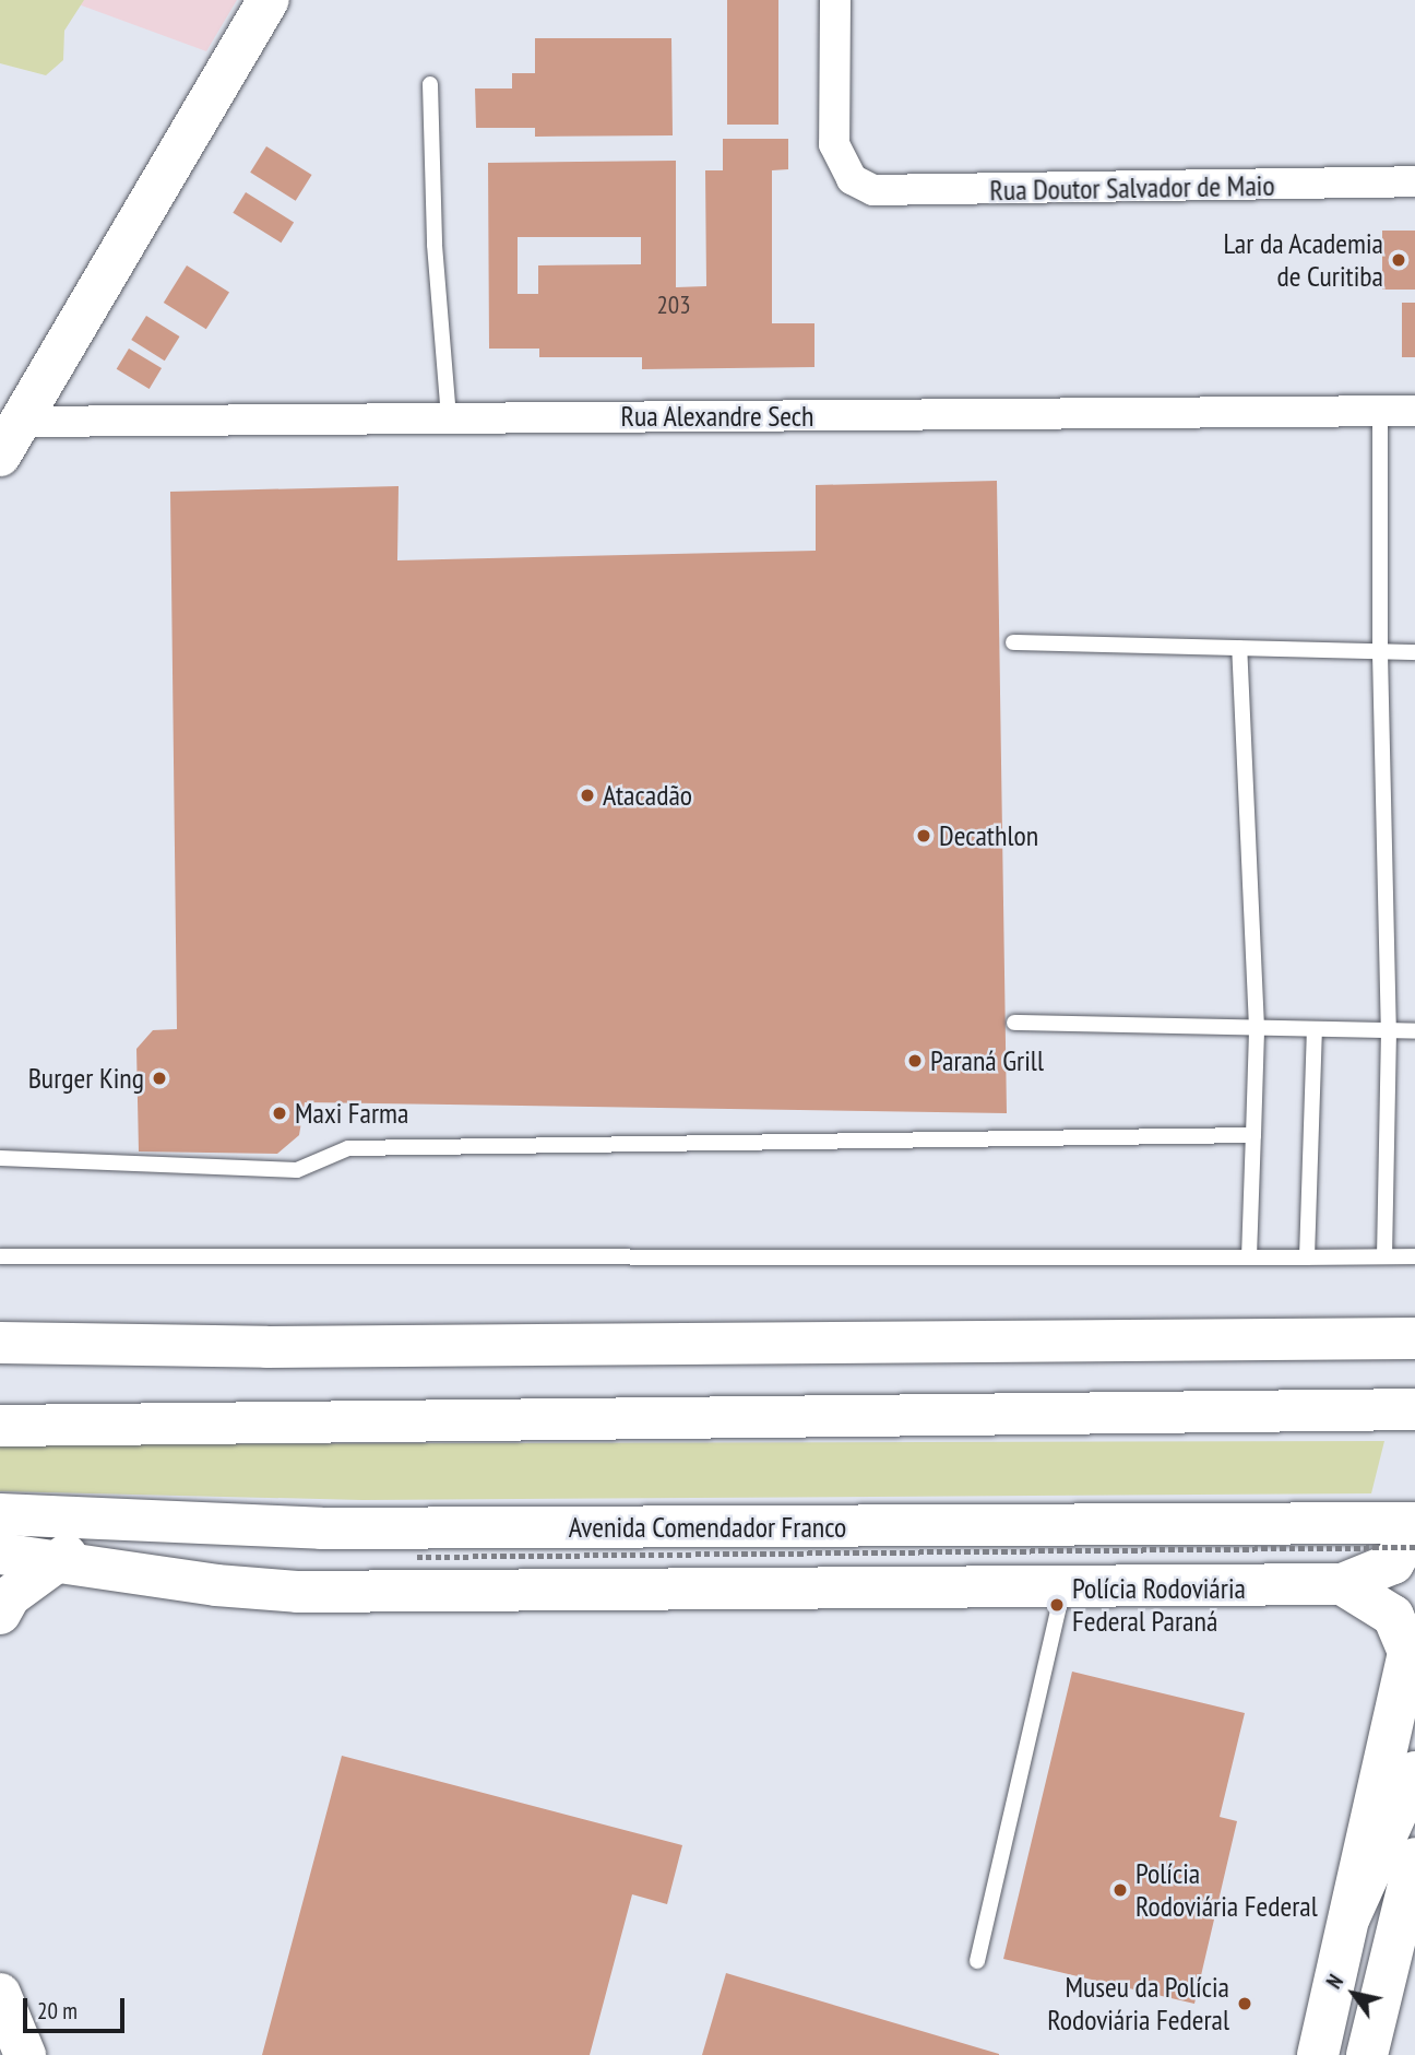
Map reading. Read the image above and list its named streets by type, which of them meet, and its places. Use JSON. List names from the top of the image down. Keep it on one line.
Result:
{"streets":{"main road":["Avenida Comendador Franco"],"street":["Rua Doutor Salvador de Maio","Rua Alexandre Sech"]},"places":["Lar da Academia de Curitiba","Atacadão","Decathlon","Paraná Grill","Burger King","Maxi Farma","Polícia Rodoviária Federal Paraná","Polícia Rodoviária Federal","Museu da Polícia Rodoviária Federal"],"house_numbers":["203"],"scale_bar":"20 m","north":"top left"}
